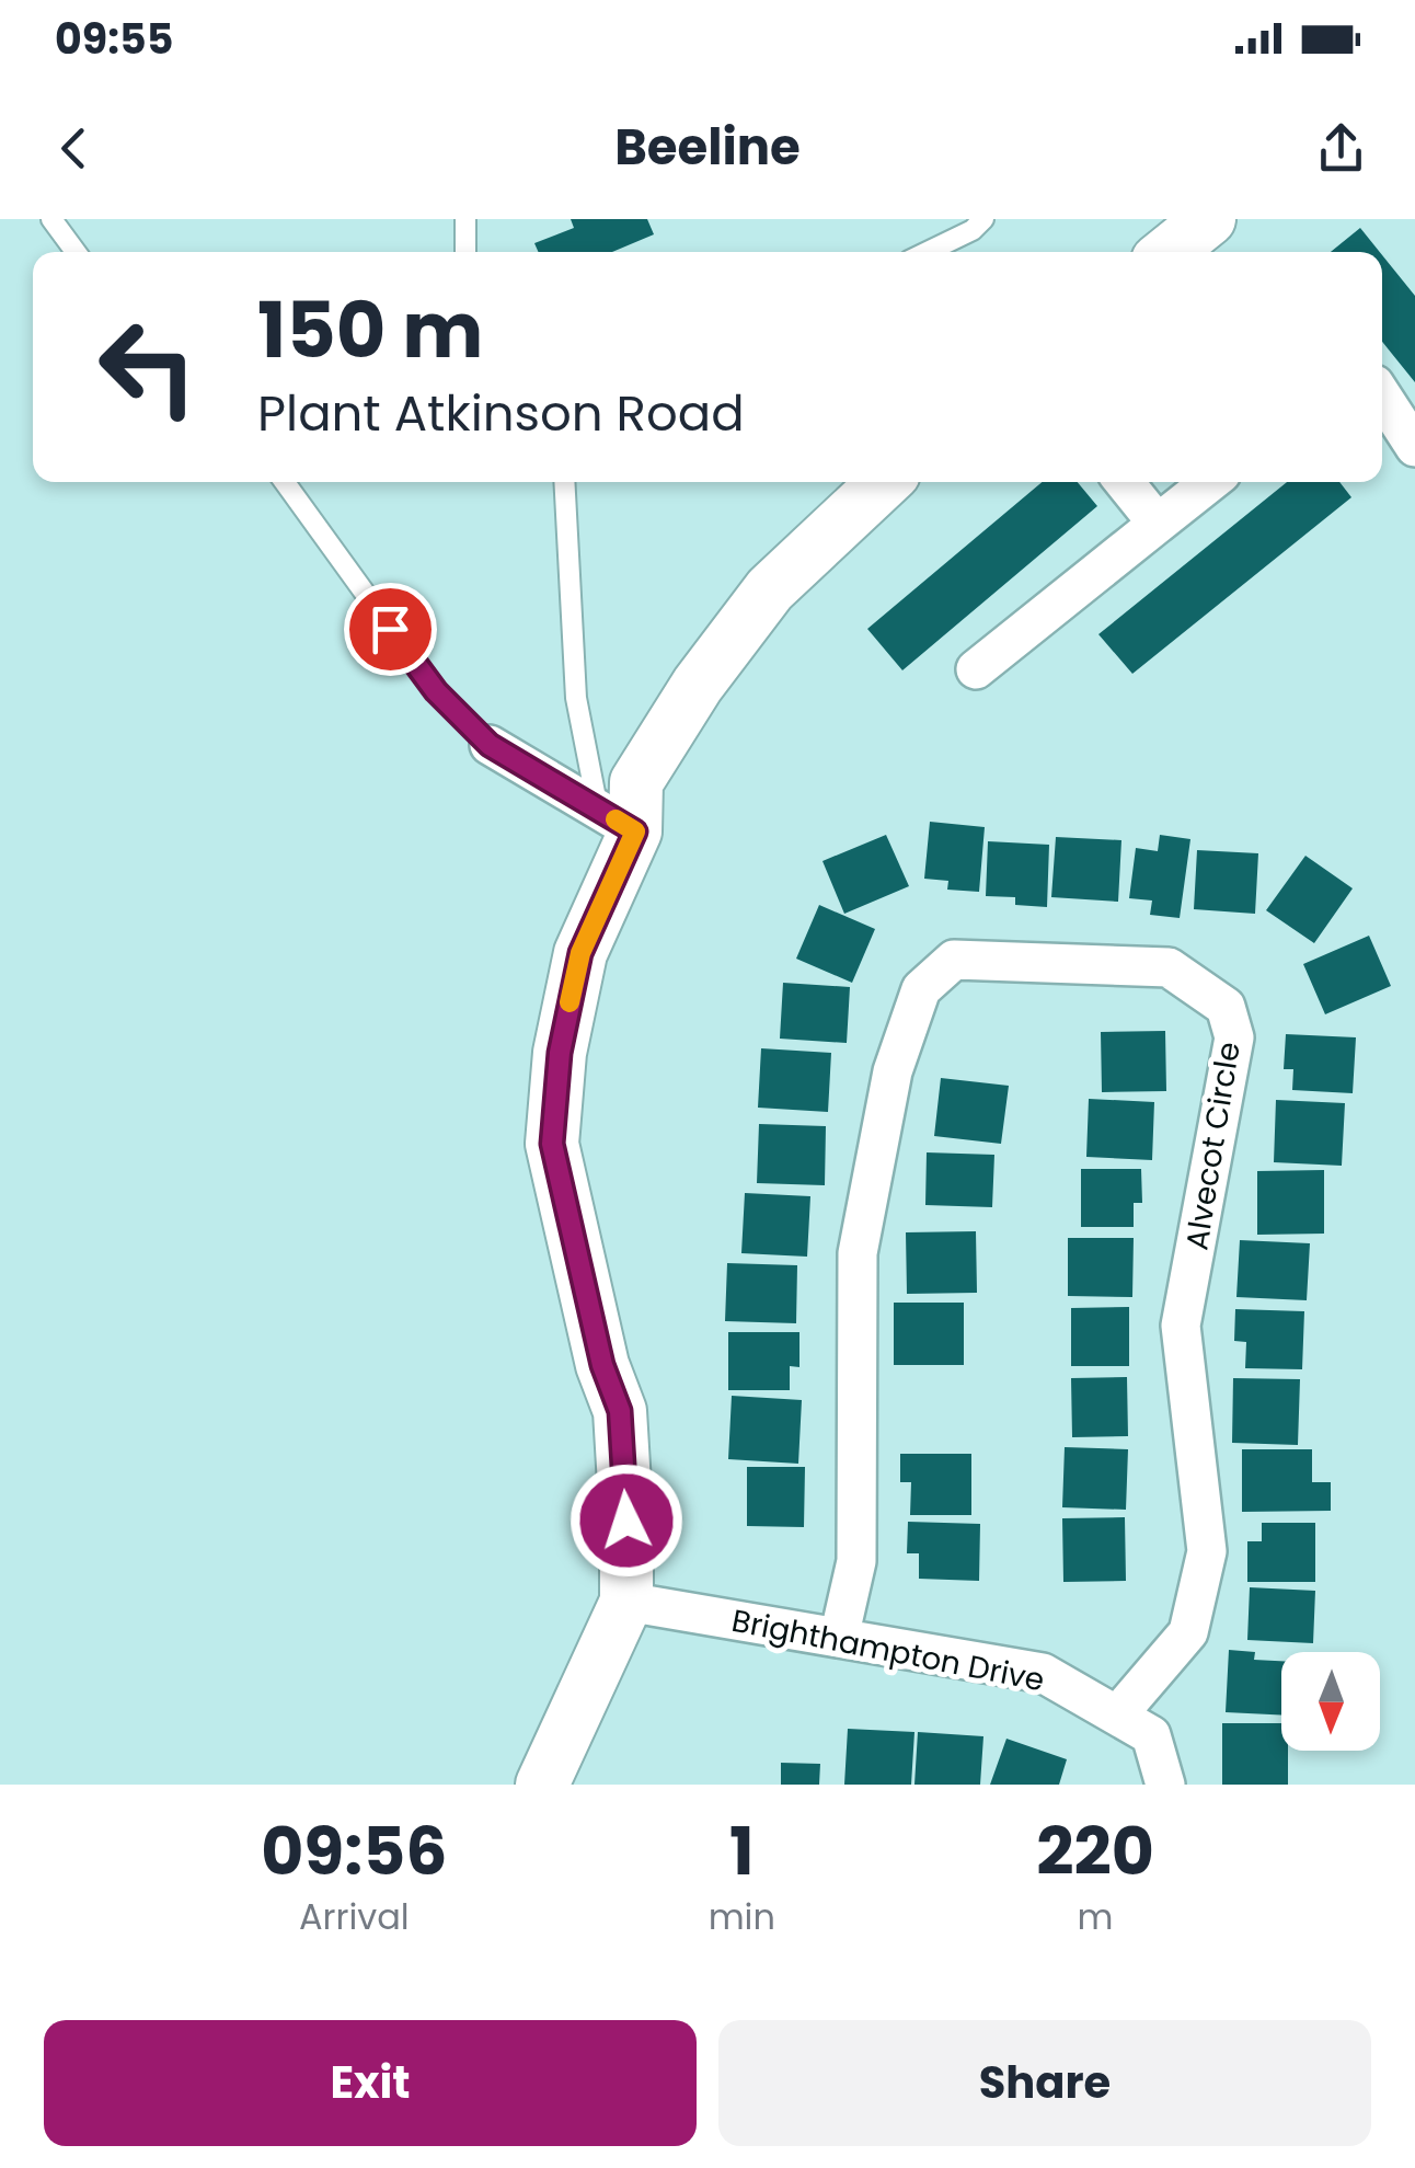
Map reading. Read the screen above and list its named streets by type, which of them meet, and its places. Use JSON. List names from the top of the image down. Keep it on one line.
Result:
{"streets":{"street":["Alvecot Circle","Brighthampton Drive"]},"crossings":[["Alvecot Circle","Brighthampton Drive"]],"north":"bottom","page":{"status":"09:55","header":"Beeline","turn":["150 m","Plant Atkinson Road"],"eta":["09:56","Arrival","1","min","220","m"],"buttons":["Exit","Share"]}}
